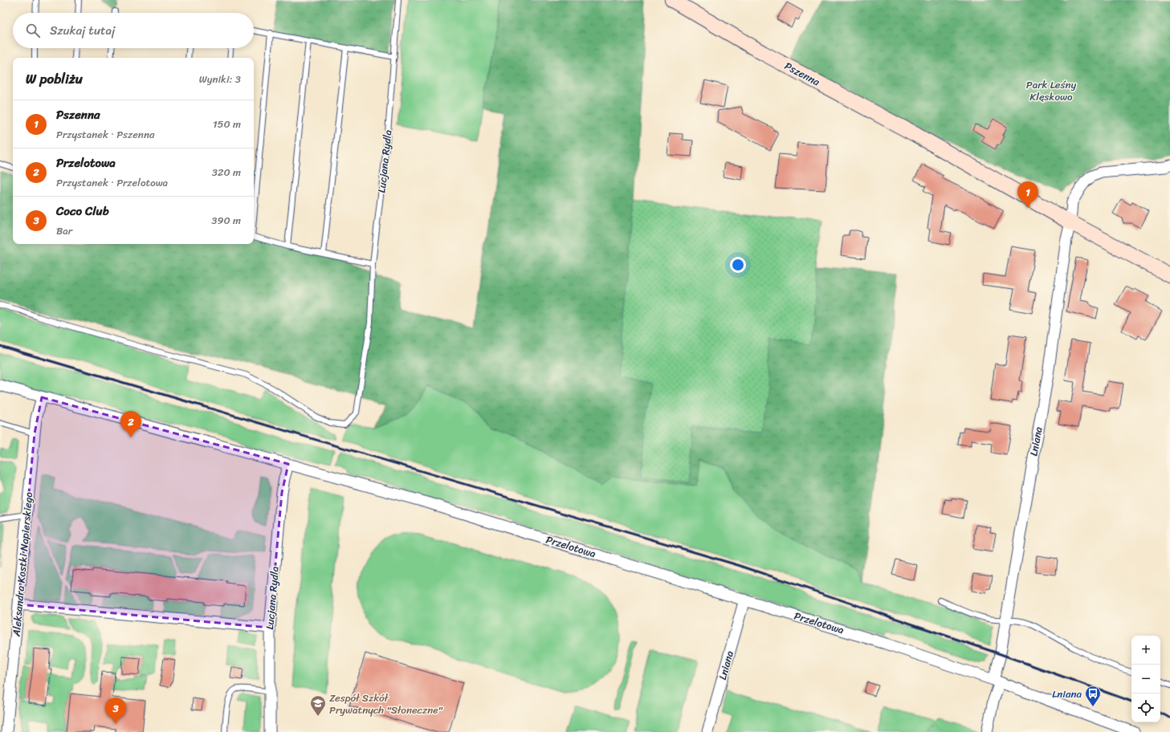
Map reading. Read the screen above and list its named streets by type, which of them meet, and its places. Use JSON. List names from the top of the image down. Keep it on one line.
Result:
{"streets":{"street":["Pszenna","Lucjana Rydla","Lniana","Przelotowa","Aleksandra Kostki Napierskiego"]},"crossings":[["Pszenna","Lniana"],["Lucjana Rydla","Przelotowa"],["Lniana","Przelotowa"],["Przelotowa","Aleksandra Kostki Napierskiego"]],"parks":["Park Leśny Klęskowo"],"places":{"bus stop":["Lniana"],"school or university":["Zespół Szkół Prywatnych \"Słoneczne\""]},"page":{"search":"Szukaj tutaj","heading":["W pobliżu","Wyniki: 3"],"list":[{"mark":"1","name":"Pszenna","note":"Przystanek · Pszenna","value":"150 m"},{"mark":"2","name":"Przelotowa","note":"Przystanek · Przelotowa","value":"320 m"},{"mark":"3","name":"Coco Club","note":"Bar","value":"390 m"}],"pins":["1","2","3"],"map_buttons":["+","−"]}}
